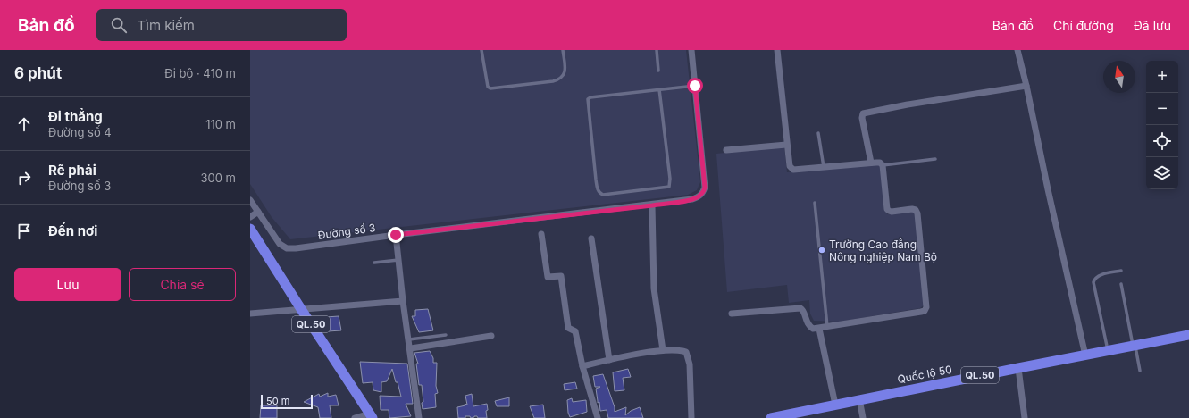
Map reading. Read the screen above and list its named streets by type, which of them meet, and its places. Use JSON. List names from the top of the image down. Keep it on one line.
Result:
{"streets":{"highway":["QL.50","Quốc lộ 50"],"street":["Đường số 3"]},"places":["Trường Cao đẳng Nông nghiệp Nam Bộ"],"scale_bar":"50 m","north":"top","page":{"header":"Bản đồ","search":"Tìm kiếm","nav":["Bản đồ","Chỉ đường","Đã lưu"],"heading":["6 phút","Đi bộ · 410 m"],"map_buttons":["+","−"],"list":[["Đi thẳng","Đường số 4","110 m"],["Rẽ phải","Đường số 3","300 m"],"Đến nơi"],"buttons":["Lưu","Chia sẻ"],"scale":"50 m"}}
